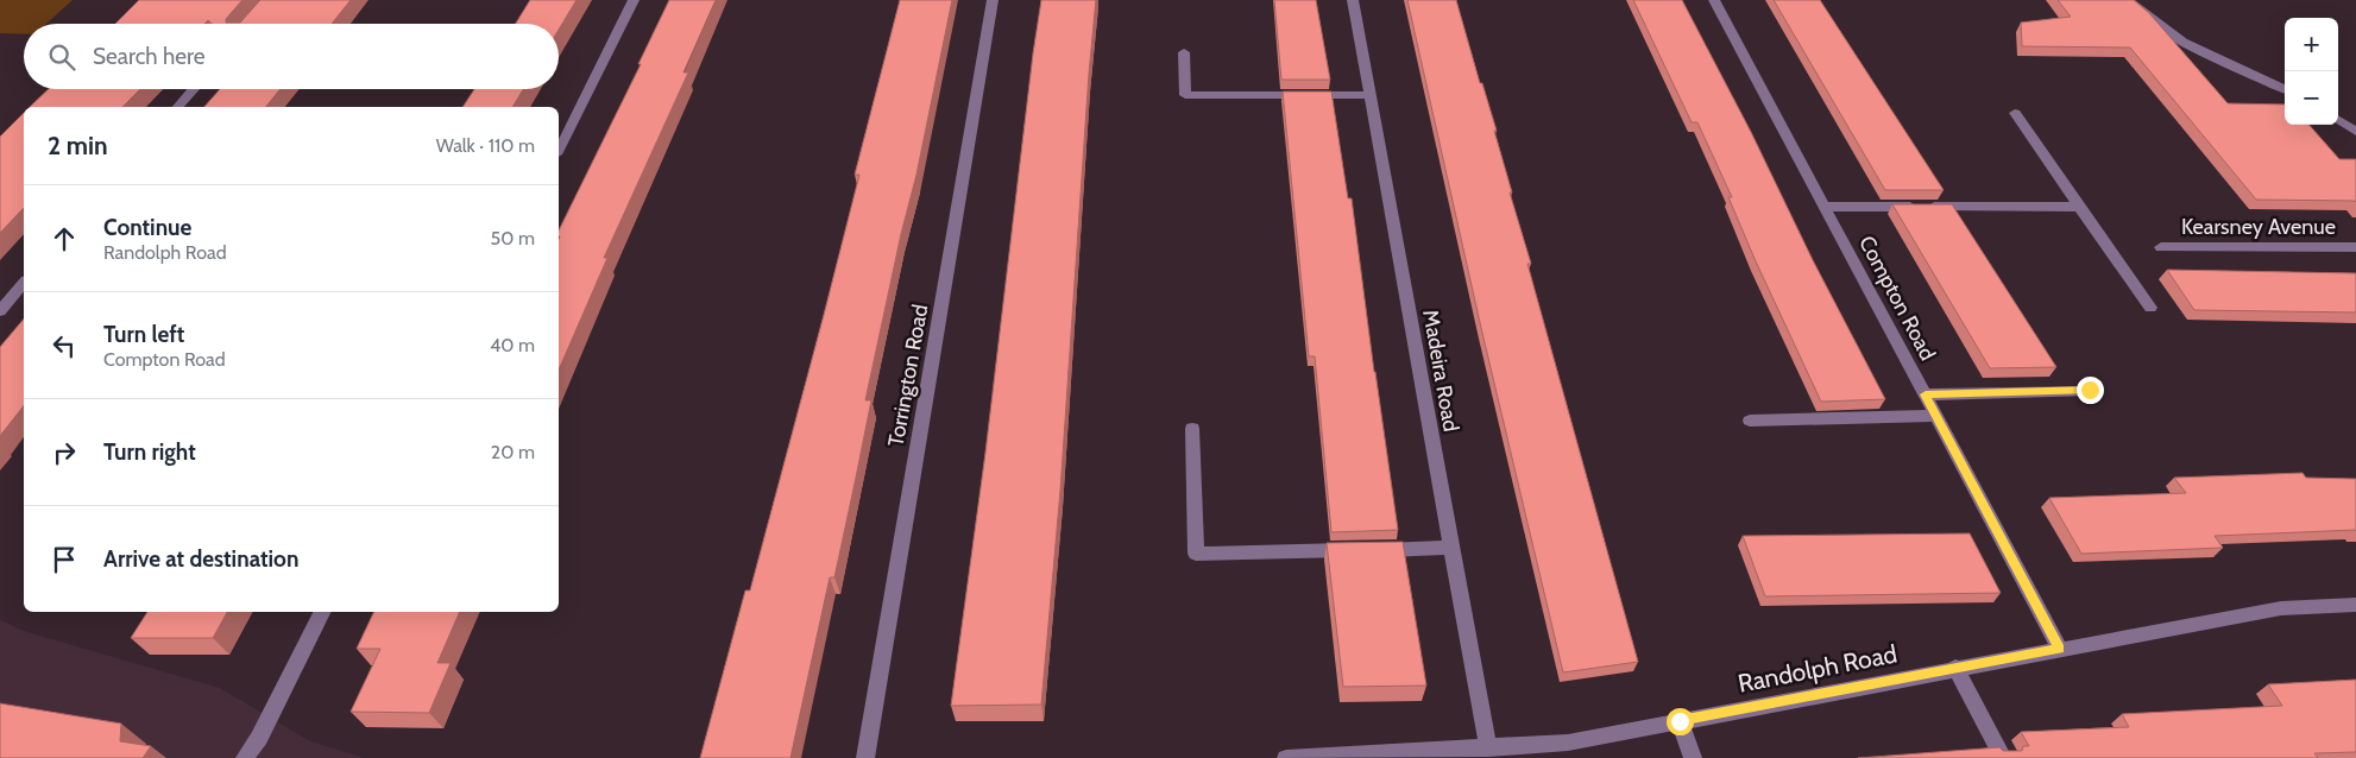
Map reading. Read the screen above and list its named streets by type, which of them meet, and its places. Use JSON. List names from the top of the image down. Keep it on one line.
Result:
{"streets":{"street":["Kearsney Avenue","Compton Road","Madeira Road","Torrington Road","Randolph Road"]},"crossings":[["Compton Road","Randolph Road"],["Madeira Road","Randolph Road"]],"page":{"map_buttons":["+","−"],"search":"Search here","heading":["2 min","Walk · 110 m"],"list":[["Continue","Randolph Road","50 m"],["Turn left","Compton Road","40 m"],["Turn right","20 m"],"Arrive at destination"]}}
